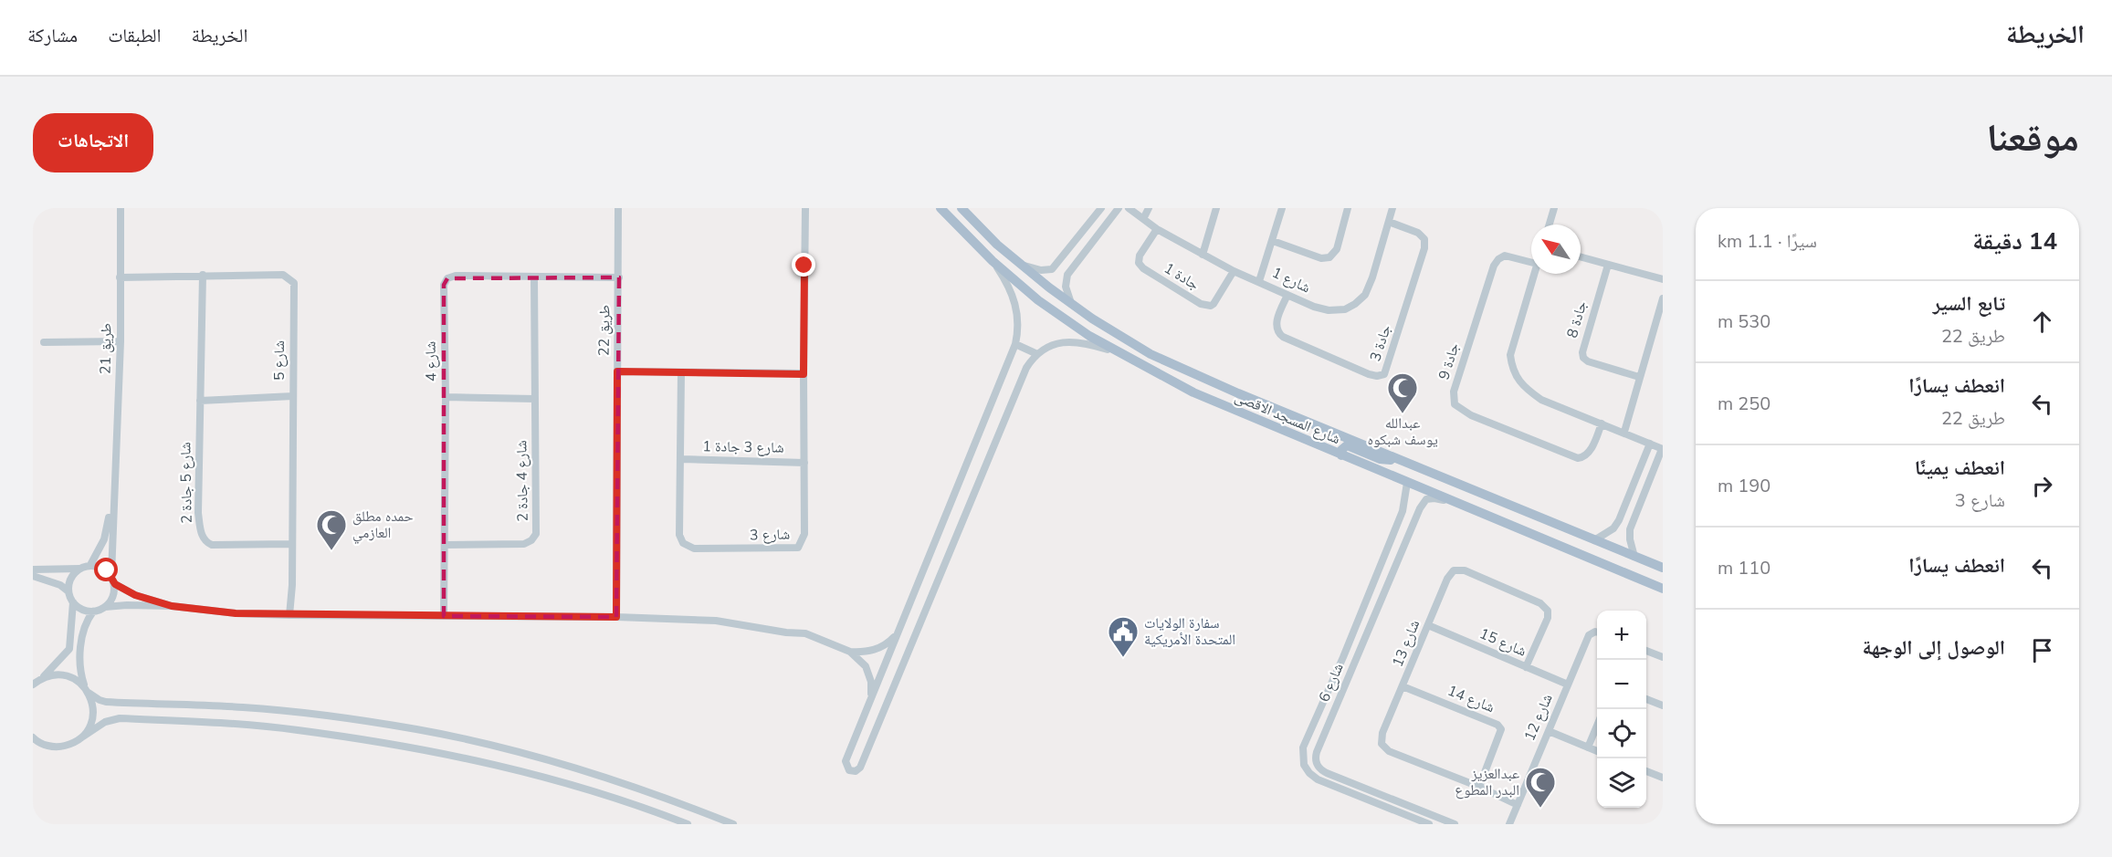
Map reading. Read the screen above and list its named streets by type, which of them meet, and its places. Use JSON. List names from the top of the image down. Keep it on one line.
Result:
{"streets":{"main road":["شارع المسجد الاقصى"],"street":["جادة 1","شارع 1","جادة 8","طريق 22","جادة 3","طريق 21","شارع 5","شارع 4","جادة 9","شارع 3 جادة 1","شارع 4 جادة 2","شارع 5 جادة 2","شارع 3","شارع 15","شارع 13","شارع 6","شارع 14","شارع 12"]},"crossings":[["جادة 1","شارع 1"],["شارع 1","جادة 3"],["طريق 22","شارع 4"],["طريق 21","شارع 5"],["شارع 5","شارع 5 جادة 2"],["شارع 4","شارع 4 جادة 2"],["شارع المسجد الاقصى","شارع 6"],["شارع 3 جادة 1","شارع 3"],["شارع 15","شارع 13"],["شارع 15","شارع 12"],["شارع 13","شارع 14"],["شارع 13","شارع 12"]],"places":{"mosque":["عبدالله يوسف شبكوه","حمده مطلق العازمي","عبدالعزيز البدر المطوع"],"public building":["سفارة الولايات المتحدة الأمريكية"]},"north":"top left","page":{"header":"الخريطة","nav":["الخريطة","الطبقات","مشاركة"],"title":"موقعنا","buttons":"الاتجاهات","heading":["14 دقيقة","سيرًا · 1.1 km"],"list":[["تابع السير","طريق 22","530 m"],["انعطف يسارًا","طريق 22","250 m"],["انعطف يمينًا","شارع 3","190 m"],["انعطف يسارًا","110 m"],"الوصول إلى الوجهة"],"map_buttons":["+","−"]}}
